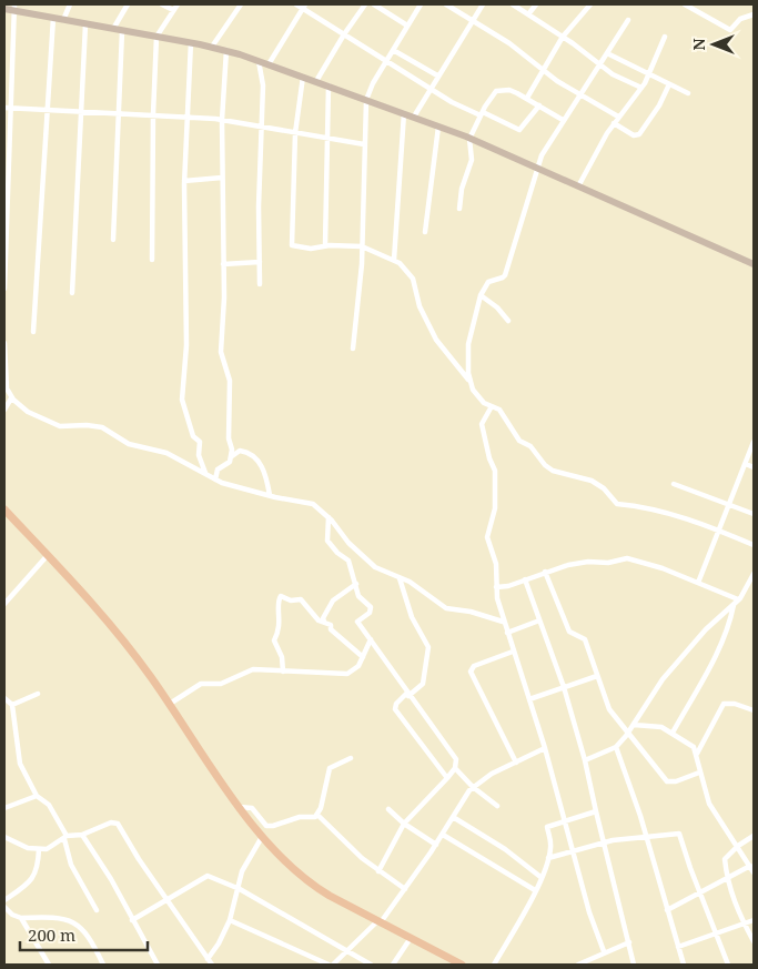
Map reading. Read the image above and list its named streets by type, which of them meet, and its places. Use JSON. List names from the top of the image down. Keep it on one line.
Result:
{"scale_bar":"200 m","north":"left"}
